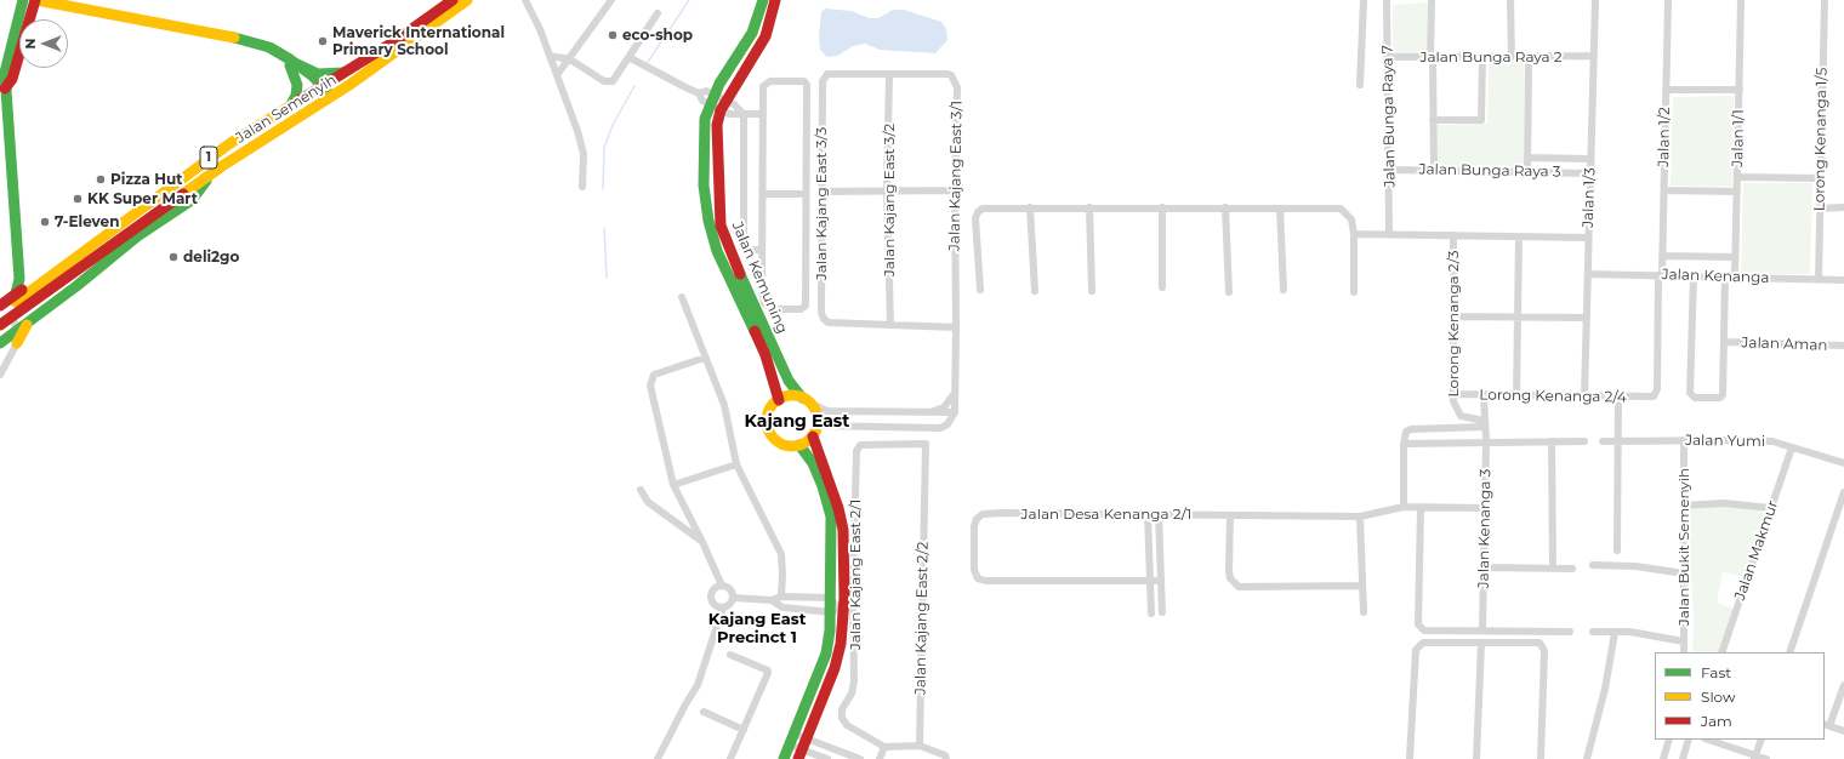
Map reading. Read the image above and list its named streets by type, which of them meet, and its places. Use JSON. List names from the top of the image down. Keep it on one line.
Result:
{"streets":{"street":["Jalan Bunga Raya 2","Jalan Semenyih","Jalan Bunga Raya 7","Jalan 1/2","Jalan 1/1","Lorong Kenanga 1/5","1","Jalan Bunga Raya 3","Jalan Kajang East 3/1","Jalan 1/3","Jalan Kajang East 3/2","Jalan Kajang East 3/3","Jalan Kenanga","Jalan Kemuning","Lorong Kenanga 2/3","Jalan Aman","Lorong Kenanga 2/4","Jalan Yumi","Jalan Desa Kenanga 2/1","Jalan Kenanga 3","Jalan Bukit Semenyih","Jalan Makmur","Jalan Kajang East 2/1","Jalan Kajang East 2/2"]},"crossings":[["Jalan Bunga Raya 2","Jalan Bunga Raya 7"],["Jalan Bunga Raya 2","Jalan 1/3"],["Jalan Semenyih","1"],["Jalan Bunga Raya 7","Jalan Bunga Raya 3"],["Jalan 1/2","Jalan Kenanga"],["Jalan 1/2","Lorong Kenanga 2/4"],["Jalan 1/1","Jalan Kenanga"],["Lorong Kenanga 1/5","Jalan Kenanga"],["Jalan Bunga Raya 3","Jalan 1/3"],["Jalan Kajang East 3/1","Jalan Kajang East 3/2"],["Jalan Kajang East 3/1","Jalan Kajang East 3/3"],["Jalan 1/3","Jalan Kenanga"],["Jalan 1/3","Lorong Kenanga 2/4"],["Jalan Kajang East 3/2","Jalan Kajang East 3/3"],["Lorong Kenanga 2/3","Lorong Kenanga 2/4"],["Lorong Kenanga 2/3","Jalan Kenanga 3"],["Lorong Kenanga 2/4","Jalan Kenanga 3"],["Jalan Yumi","Jalan Bukit Semenyih"],["Jalan Yumi","Jalan Makmur"],["Jalan Desa Kenanga 2/1","Jalan Kenanga 3"],["Jalan Kajang East 2/1","Jalan Kajang East 2/2"]],"districts":["Kajang East","Kajang East Precinct 1"],"places":["eco-shop","Maverick International Primary School","Pizza Hut","KK Super Mart","7-Eleven","deli2go"],"legend":["Fast","Slow","Jam"],"north":"left"}
